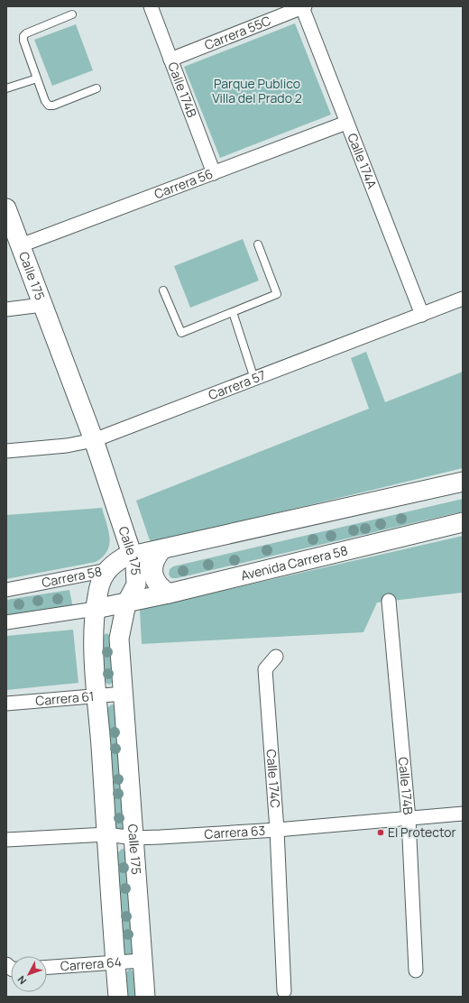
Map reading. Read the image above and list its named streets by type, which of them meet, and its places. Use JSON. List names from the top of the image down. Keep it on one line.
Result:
{"streets":{"street":["Carrera 55C","Calle 174B","Calle 174A","Carrera 56","Calle 175","Carrera 57","Avenida Carrera 58","Carrera 58","Carrera 61","Calle 174C","Carrera 63","Carrera 64"]},"crossings":[["Carrera 55C","Calle 174B"],["Carrera 55C","Calle 174A"],["Calle 174B","Carrera 56"],["Calle 174B","Carrera 63"],["Calle 174A","Carrera 56"],["Calle 174A","Carrera 57"],["Carrera 56","Calle 175"],["Calle 175","Carrera 57"],["Calle 175","Avenida Carrera 58"],["Calle 175","Carrera 58"],["Calle 175","Carrera 61"],["Calle 175","Carrera 63"],["Calle 175","Carrera 64"],["Calle 174C","Carrera 63"]],"parks":["Parque Publico Villa del Prado 2"],"places":["El Protector"],"north":"bottom left"}
